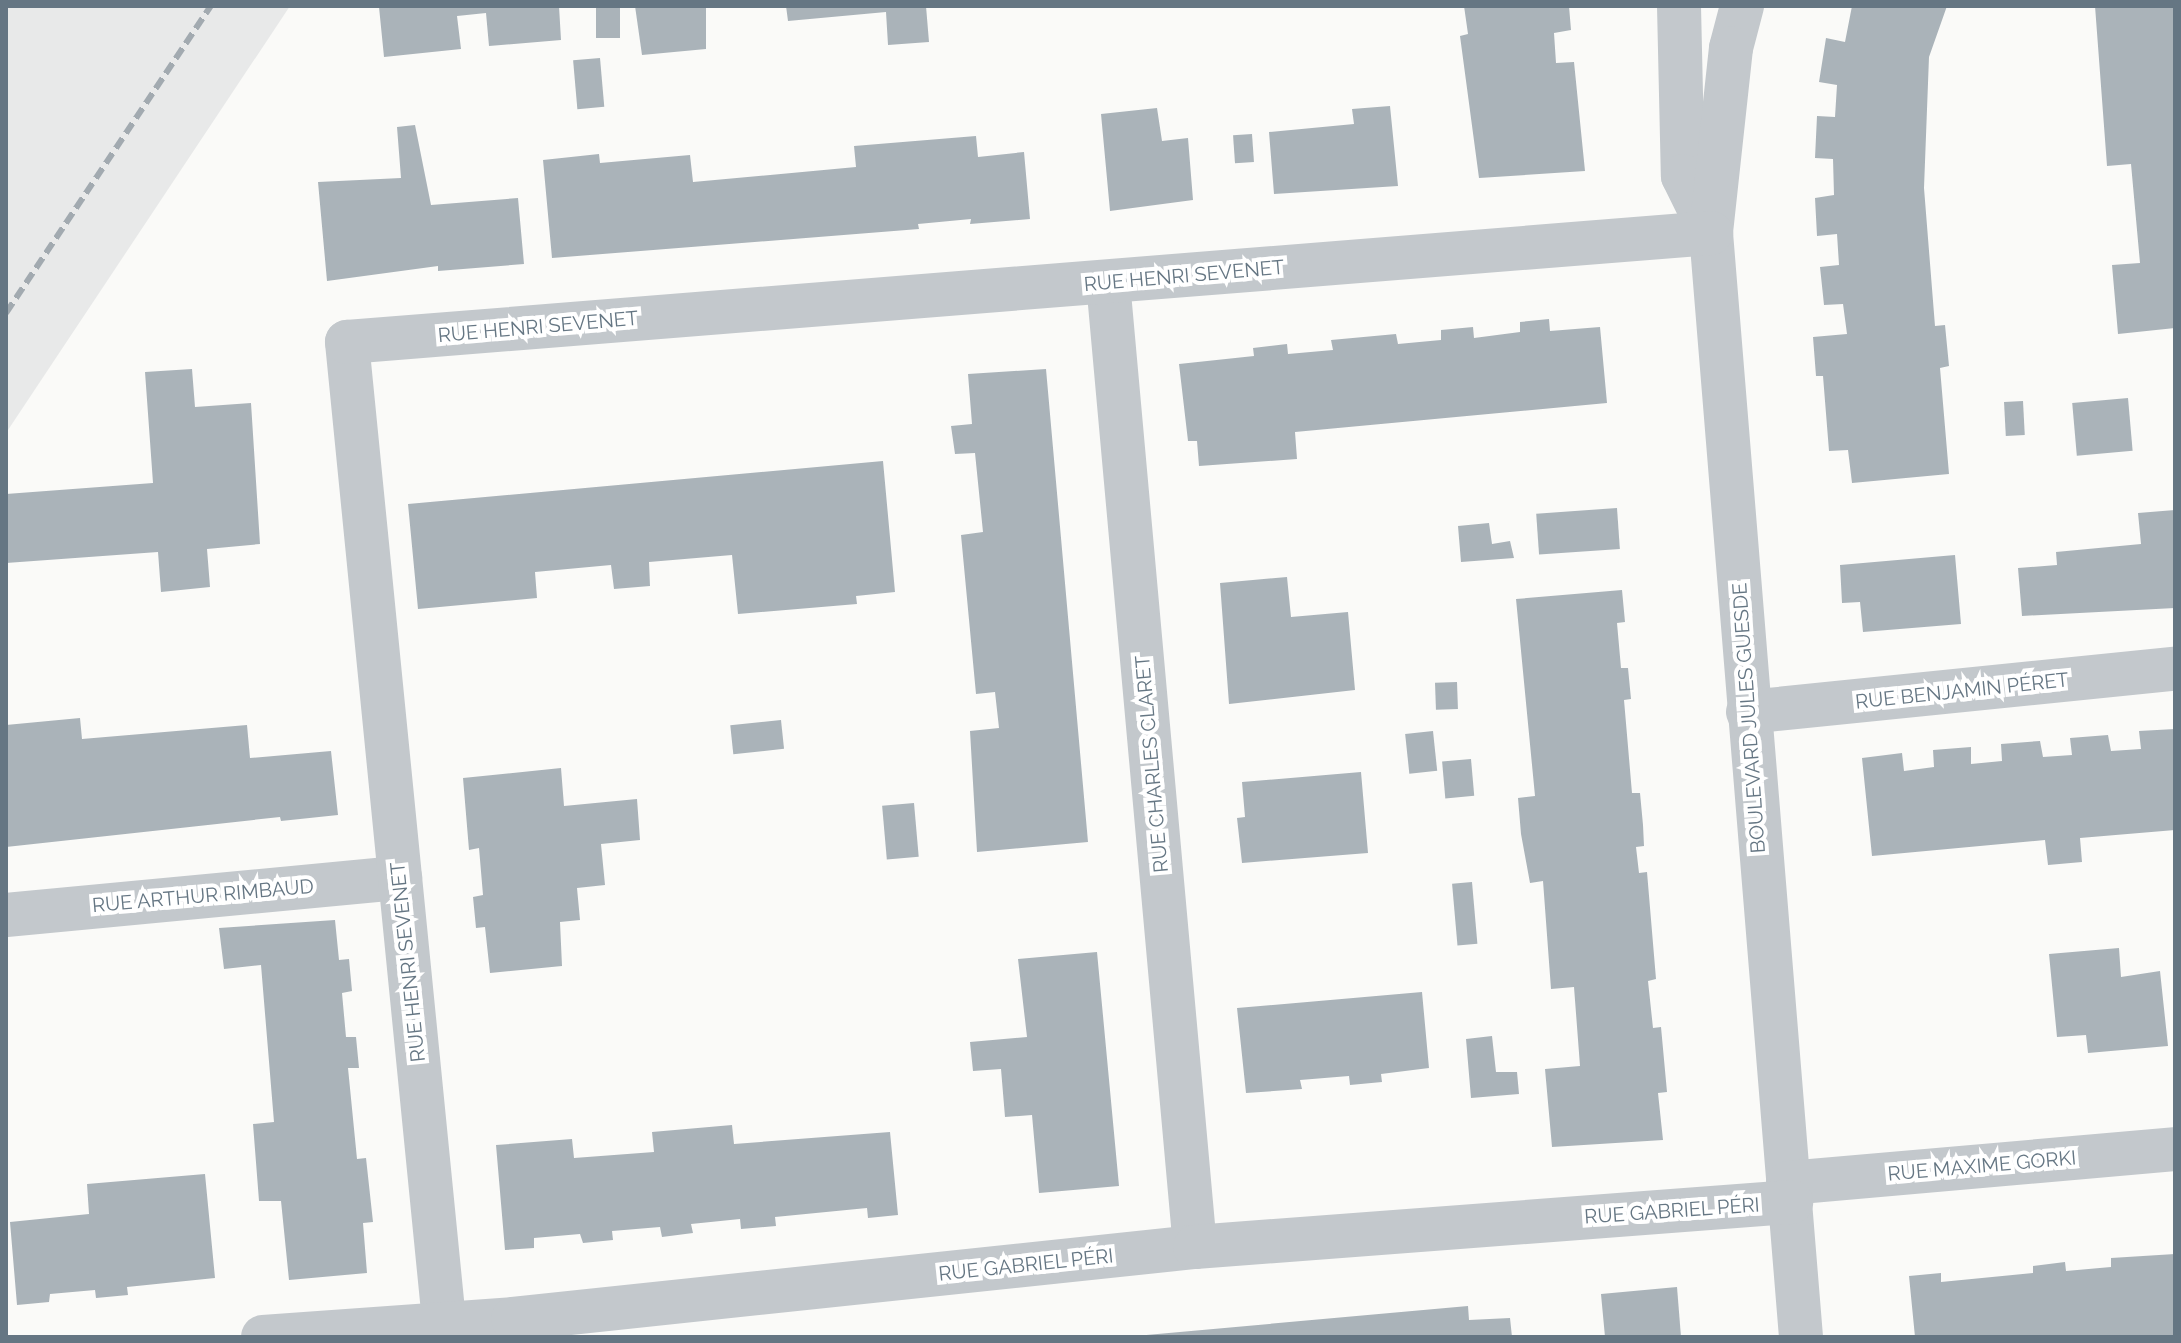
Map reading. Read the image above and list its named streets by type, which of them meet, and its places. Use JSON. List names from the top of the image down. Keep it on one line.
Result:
{"streets":{"street":["RUE HENRI SEVENET","RUE BENJAMIN PÉRET","BOULEVARD JULES GUESDE","RUE CHARLES CLARET","RUE ARTHUR RIMBAUD","RUE MAXIME GORKI","RUE GABRIEL PÉRI"]},"crossings":[["RUE HENRI SEVENET","BOULEVARD JULES GUESDE"],["RUE HENRI SEVENET","RUE CHARLES CLARET"],["RUE HENRI SEVENET","RUE ARTHUR RIMBAUD"],["RUE HENRI SEVENET","RUE GABRIEL PÉRI"],["RUE BENJAMIN PÉRET","BOULEVARD JULES GUESDE"],["BOULEVARD JULES GUESDE","RUE MAXIME GORKI"],["BOULEVARD JULES GUESDE","RUE GABRIEL PÉRI"],["RUE CHARLES CLARET","RUE GABRIEL PÉRI"],["RUE MAXIME GORKI","RUE GABRIEL PÉRI"]]}
